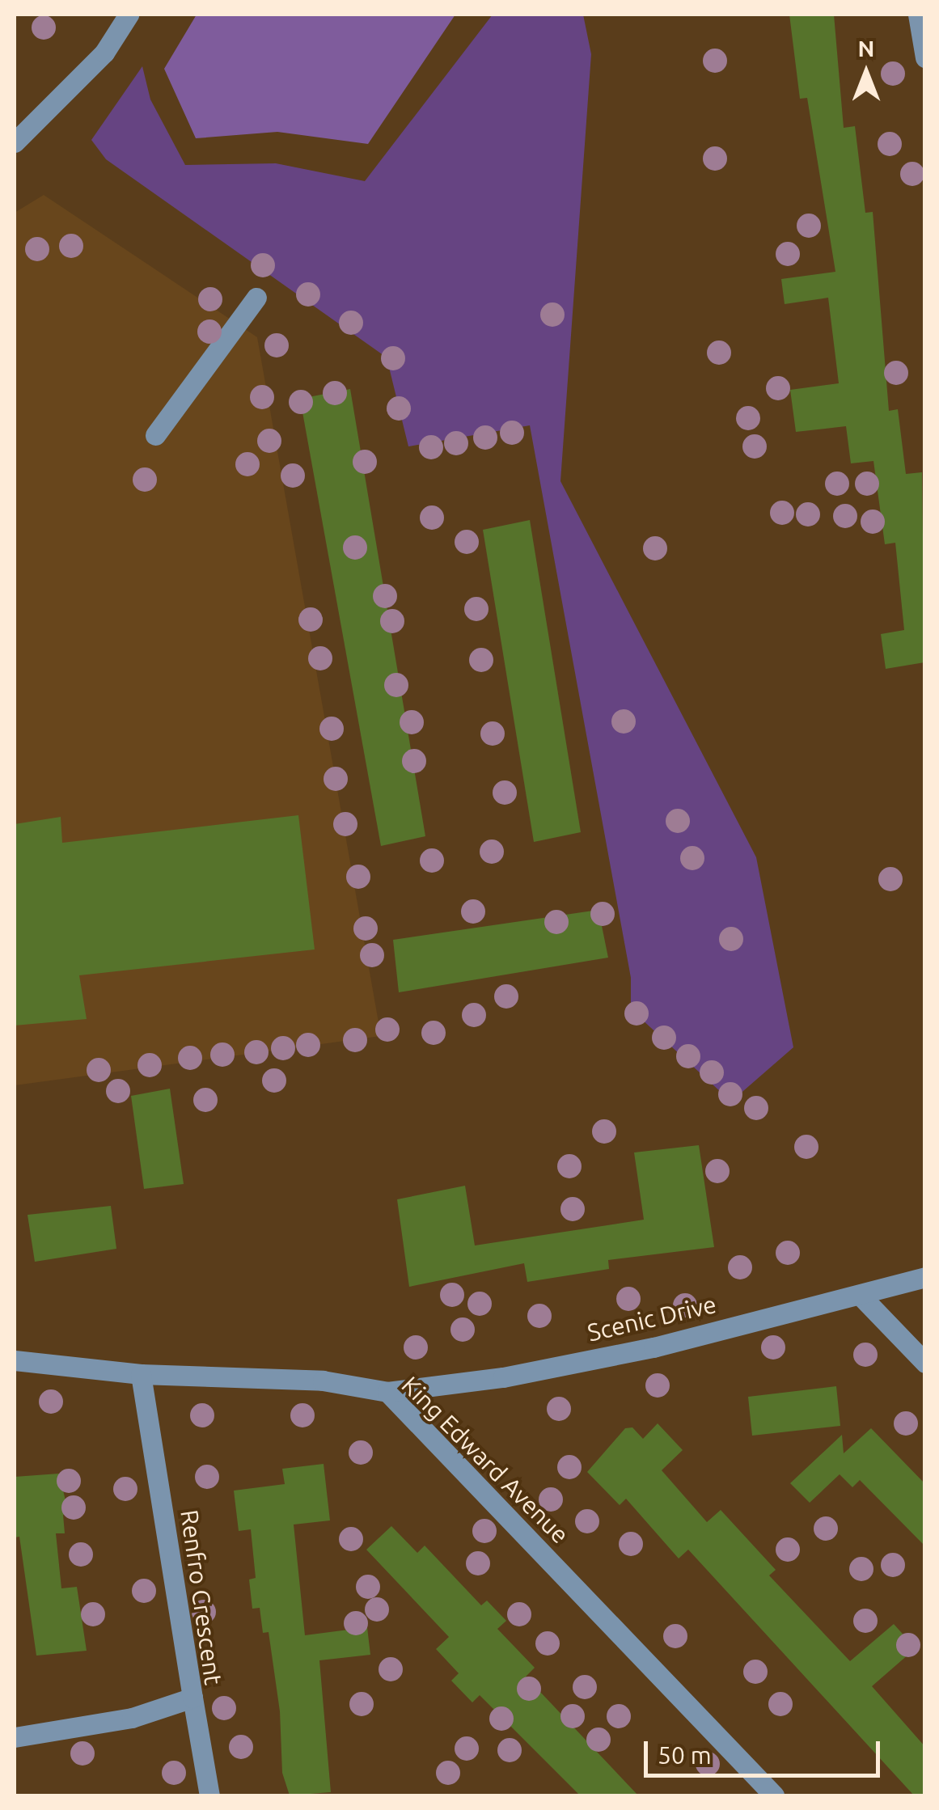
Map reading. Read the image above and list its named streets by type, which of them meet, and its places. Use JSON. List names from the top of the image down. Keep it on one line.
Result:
{"streets":{"street":["Scenic Drive","King Edward Avenue","Renfro Crescent"]},"crossings":[["Scenic Drive","King Edward Avenue"],["King Edward Avenue","Renfro Crescent"]],"scale_bar":"50 m","north":"top"}
